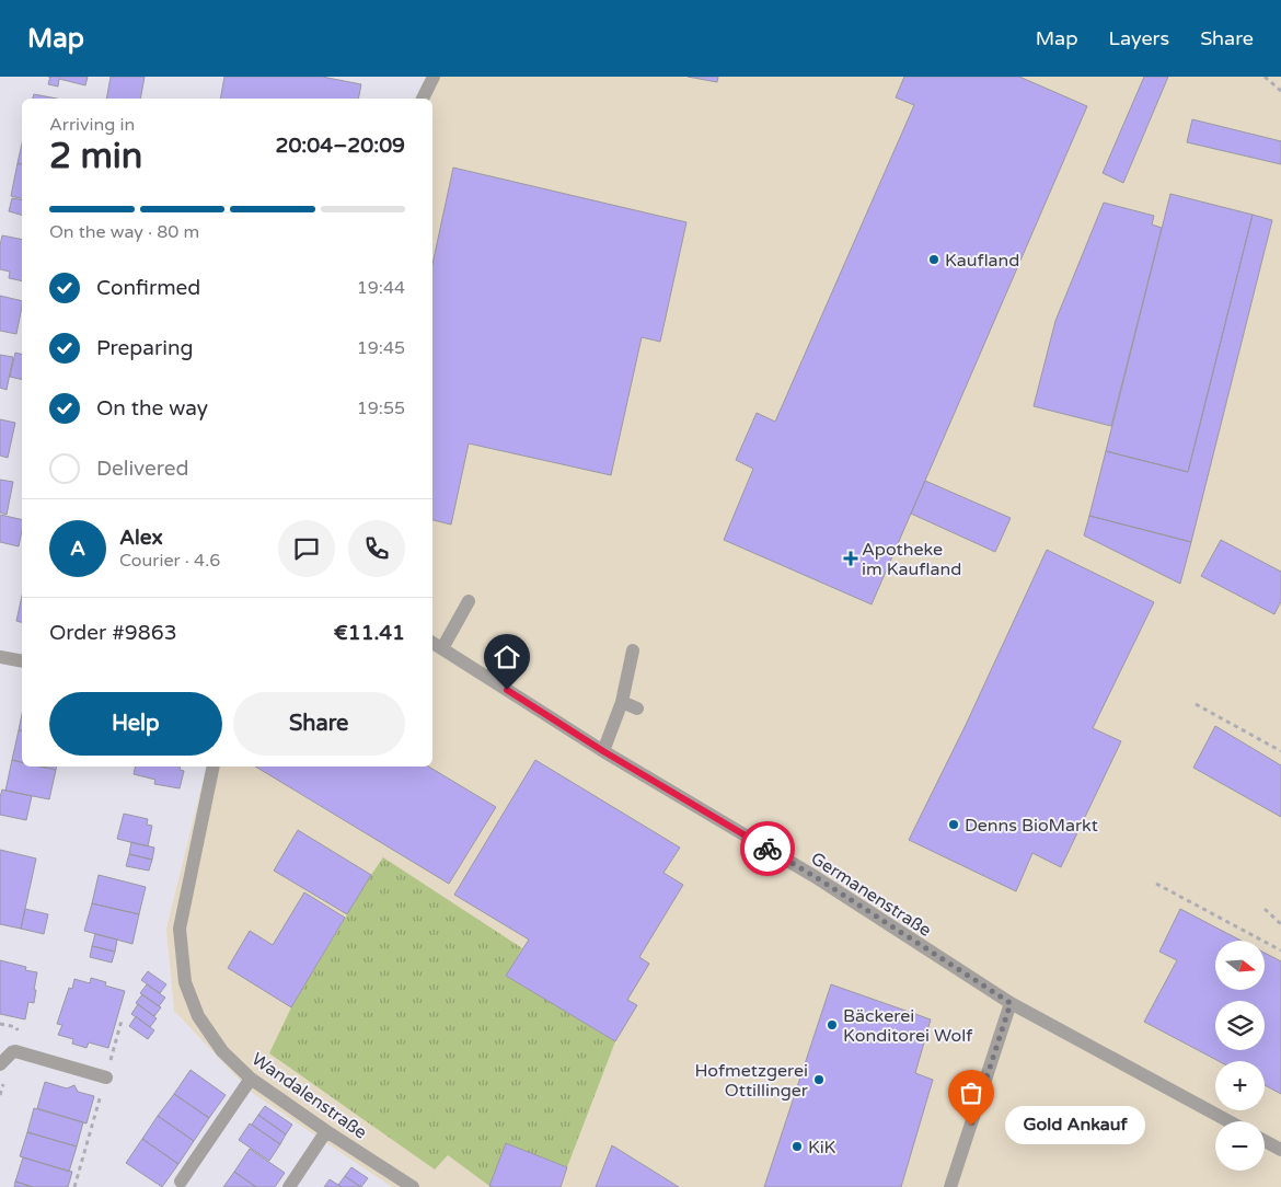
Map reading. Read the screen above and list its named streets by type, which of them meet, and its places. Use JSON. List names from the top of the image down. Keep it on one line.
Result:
{"streets":{"street":["Germanenstraße","Wandalenstraße"]},"places":{"other":["Kaufland","Denns BioMarkt","Bäckerei Konditorei Wolf","Hofmetzgerei Ottillinger","Gold Ankauf","KiK"],"health":["Apotheke im Kaufland"]},"north":"right","page":{"header":"Map","nav":["Map","Layers","Share"],"heading":["2 min","Arriving in","20:04–20:09"],"panel":["Alex","Courier · 4.6","Order #9863","€11.41"],"bar":"On the way · 80 m","list":[["Confirmed","19:44"],["Preparing","19:45"],["On the way","19:55"],"Delivered"],"round":"A","buttons":["Help","Share"],"map_buttons":["+","−"],"bubble":"Gold Ankauf"}}
